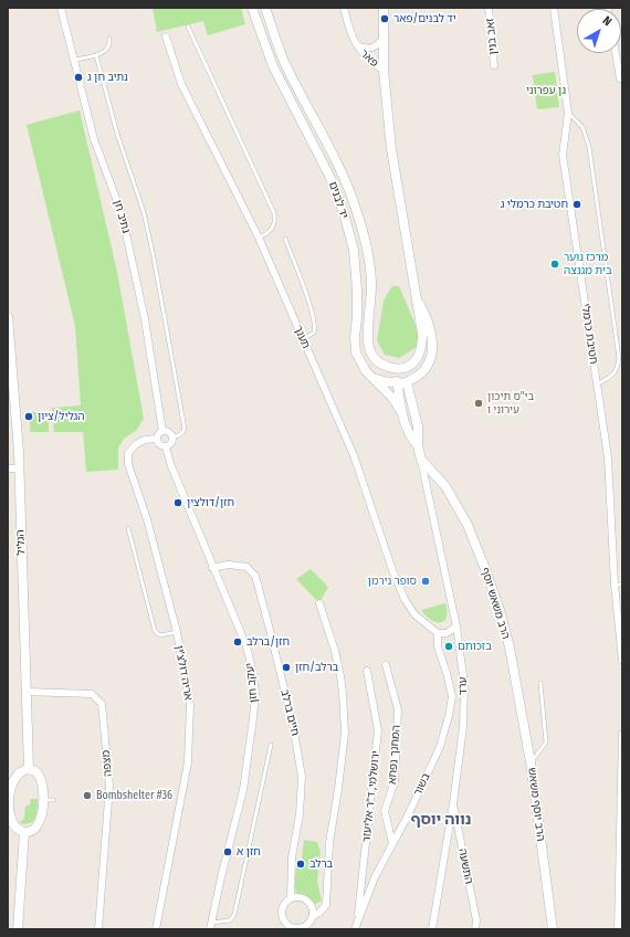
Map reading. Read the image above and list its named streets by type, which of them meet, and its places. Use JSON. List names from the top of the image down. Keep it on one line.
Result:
{"streets":{"street":["זאב בנין","פאר","יד לבנים","נתיב חן","חטיבת כרמלי","תענך","הגליל","הרב משאש יוסף","אריה דולצ'ין","יעקב חזן","ערד","חיים ברלב","המחנך נפחא","מצפה","בשור","ירושלמי, ד\"ר אליעזר","הרב יוסף משאש","התשעה"]},"crossings":[["יד לבנים","ערד"],["נתיב חן","אריה דולצ'ין"],["נתיב חן","יעקב חזן"],["תענך","בשור"],["הגליל","מצפה"],["הרב משאש יוסף","ערד"],["הרב משאש יוסף","הרב יוסף משאש"],["אריה דולצ'ין","יעקב חזן"],["יעקב חזן","חיים ברלב"],["ערד","התשעה"],["המחנך נפחא","בשור"],["בשור","ירושלמי, ד\"ר אליעזר"]],"districts":["נווה יוסף"],"parks":["גן עפרוני"],"places":["יד לבנים/פאר","נתיב חן ג","חטיבת כרמלי ג","מרכז נוער בית מגנצה","בי\"ס תיכון עירוני ו","הגליל/ציון","חזן/דולצין","סופר נירמן","חזן/ברלב","בזכותם","ברלב/חזן","Bombshelter #36","חזן א","ברלב"],"north":"top right"}
